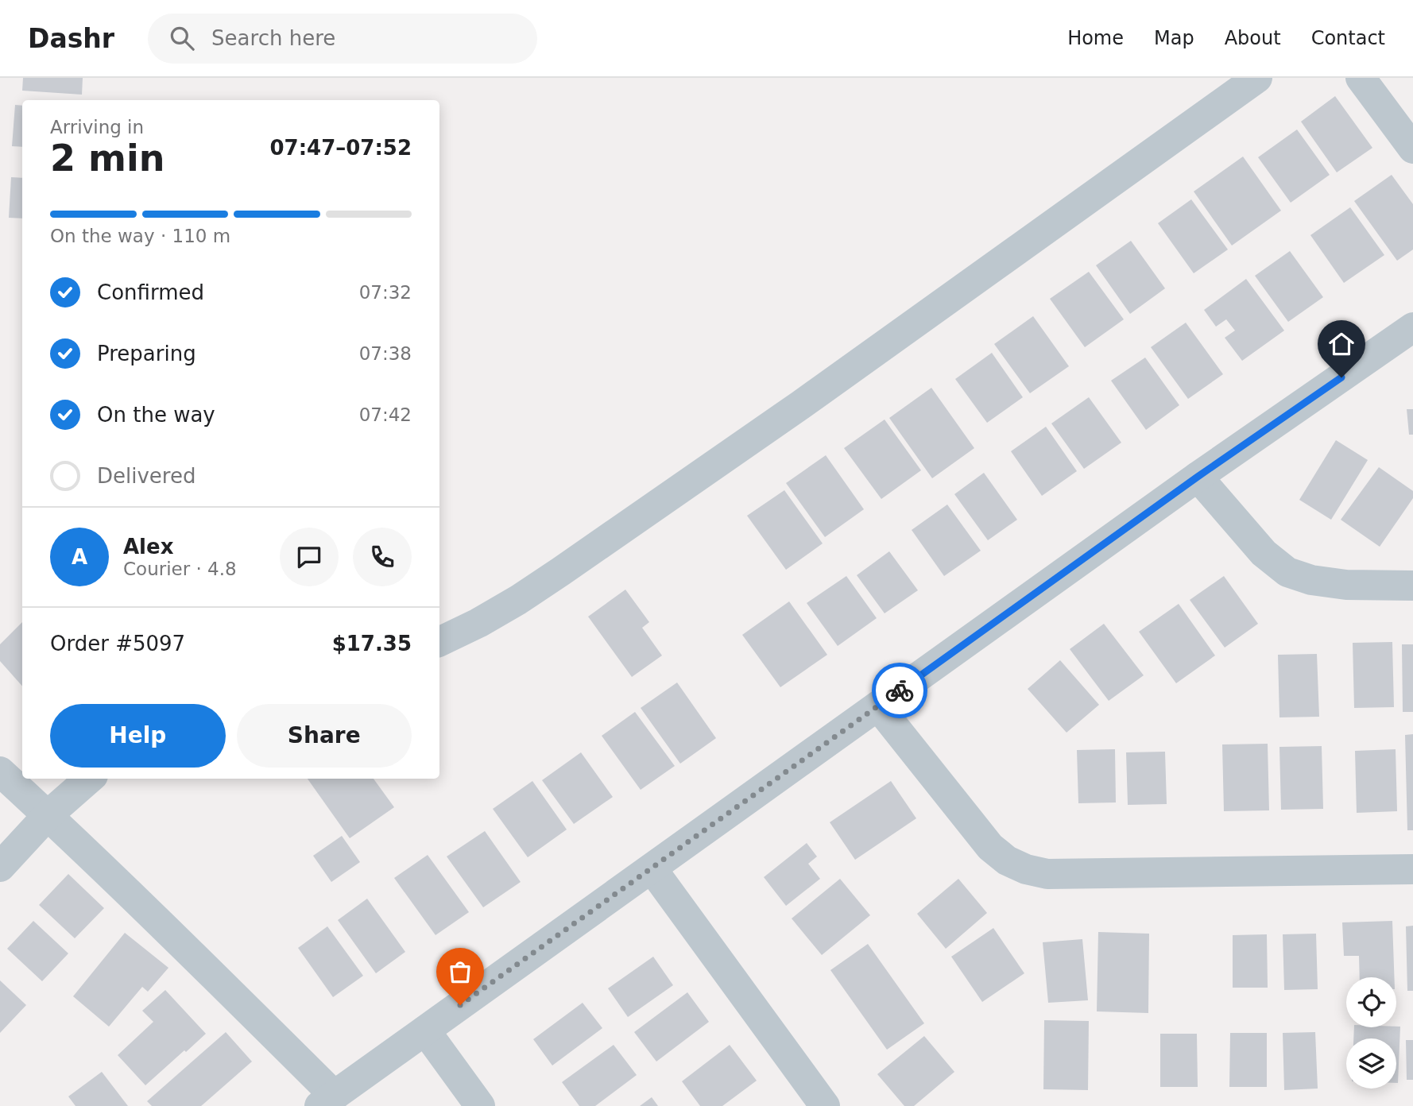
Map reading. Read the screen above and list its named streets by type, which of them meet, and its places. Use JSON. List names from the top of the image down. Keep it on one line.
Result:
{"page":{"header":"Dashr","search":"Search here","nav":["Home","Map","About","Contact"],"heading":["2 min","Arriving in","07:47–07:52"],"panel":["Alex","Courier · 4.8","Order #5097","$17.35"],"bar":"On the way · 110 m","list":[["Confirmed","07:32"],["Preparing","07:38"],["On the way","07:42"],"Delivered"],"round":"A","buttons":["Help","Share"]}}
